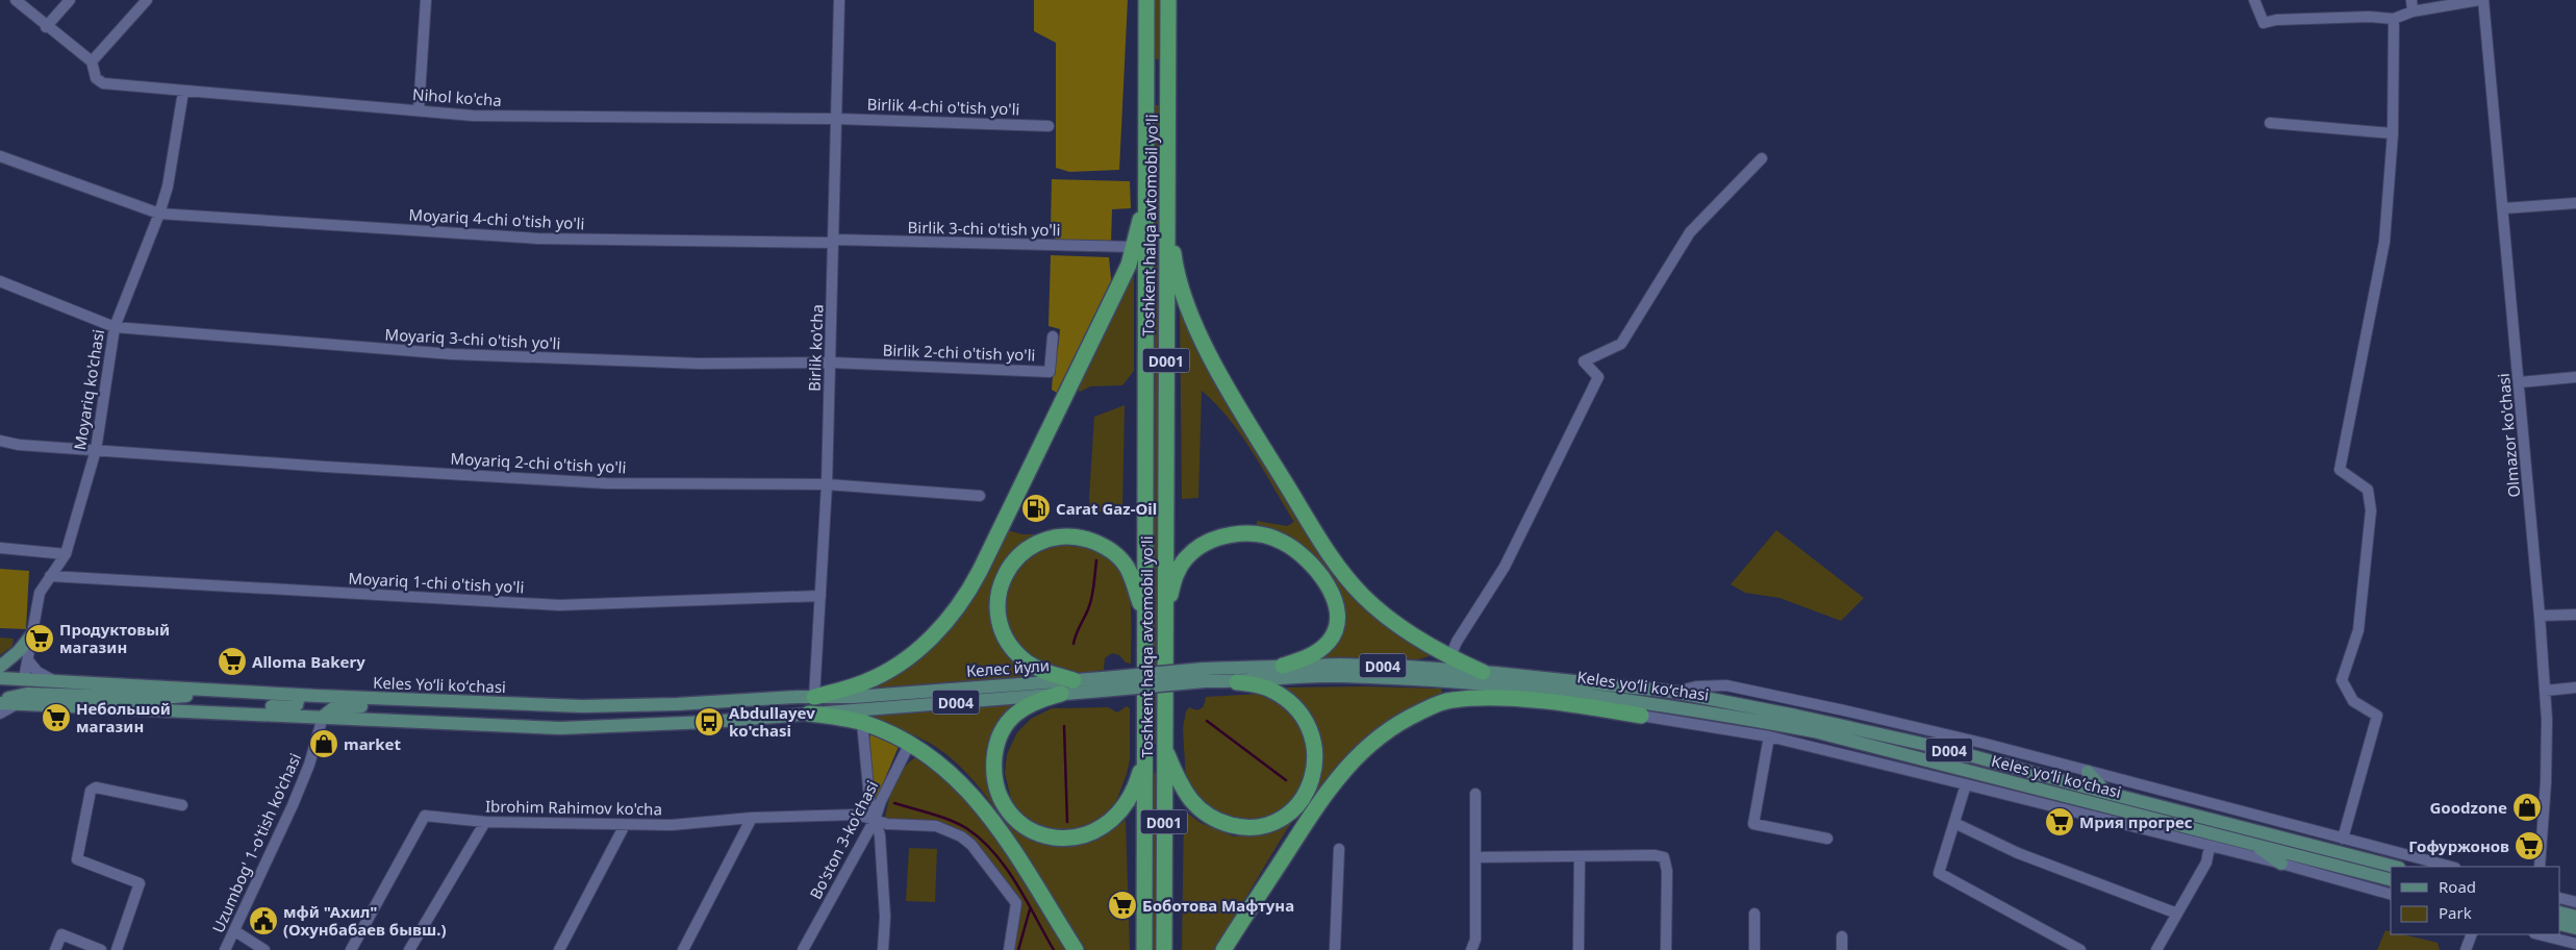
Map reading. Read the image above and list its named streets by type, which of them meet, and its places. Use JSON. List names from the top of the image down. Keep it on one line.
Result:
{"streets":{"highway":["Toshkent halqa avtomobil yo'li","D001"],"main road":["D004","Келес йули","Keles Yoʻli koʻchasi","Keles yoʻli koʻchasi"],"street":["Nihol ko'cha","Birlik 4-chi o'tish yo'li","Moyariq 4-chi o'tish yo'li","Birlik 3-chi o'tish yo'li","Moyariq 3-chi o'tish yo'li","Birlik ko'cha","Birlik 2-chi o'tish yo'li","Moyariq ko'chasi","Olmazor ko'chasi","Moyariq 2-chi o'tish yo'li","Moyariq 1-chi o'tish yo'li","Ibrohim Rahimov ko'cha","Bo'ston 3-ko'chasi","Uzumbog' 1-o'tish ko'chasi"]},"crossings":[["Nihol ko'cha","Birlik 4-chi o'tish yo'li"],["Nihol ko'cha","Birlik ko'cha"],["Nihol ko'cha","Moyariq ko'chasi"],["Birlik 4-chi o'tish yo'li","Birlik ko'cha"],["Moyariq 4-chi o'tish yo'li","Birlik 3-chi o'tish yo'li"],["Moyariq 4-chi o'tish yo'li","Birlik ko'cha"],["Moyariq 4-chi o'tish yo'li","Moyariq ko'chasi"],["Birlik 3-chi o'tish yo'li","Birlik ko'cha"],["Moyariq 3-chi o'tish yo'li","Birlik ko'cha"],["Moyariq 3-chi o'tish yo'li","Birlik 2-chi o'tish yo'li"],["Moyariq 3-chi o'tish yo'li","Moyariq ko'chasi"],["Birlik ko'cha","Birlik 2-chi o'tish yo'li"],["Birlik ko'cha","Moyariq 2-chi o'tish yo'li"],["Birlik ko'cha","Moyariq 1-chi o'tish yo'li"],["Birlik ko'cha","Келес йули"],["Birlik ko'cha","Keles Yoʻli koʻchasi"],["Moyariq ko'chasi","Moyariq 2-chi o'tish yo'li"],["Moyariq ko'chasi","Moyariq 1-chi o'tish yo'li"],["Moyariq ko'chasi","Keles Yoʻli koʻchasi"],["D004","Келес йули"],["D004","Keles yoʻli koʻchasi"],["Келес йули","Keles Yoʻli koʻchasi"],["Ibrohim Rahimov ko'cha","Bo'ston 3-ko'chasi"]],"places":{"fuel station":["Carat Gaz-Oil"],"supermarket":["Продуктовый магазин","Alloma Bakery","Небольшой магазин","Мрия прогрес","Гофуржонов","Боботова Мафтуна"],"bus stop":["Abdullayev ko'chasi"],"shop":["market","Goodzone"],"public building":["мфй \"Ахил\" (Охунбабаев бывш.)"]},"legend":["Road","Park"]}
